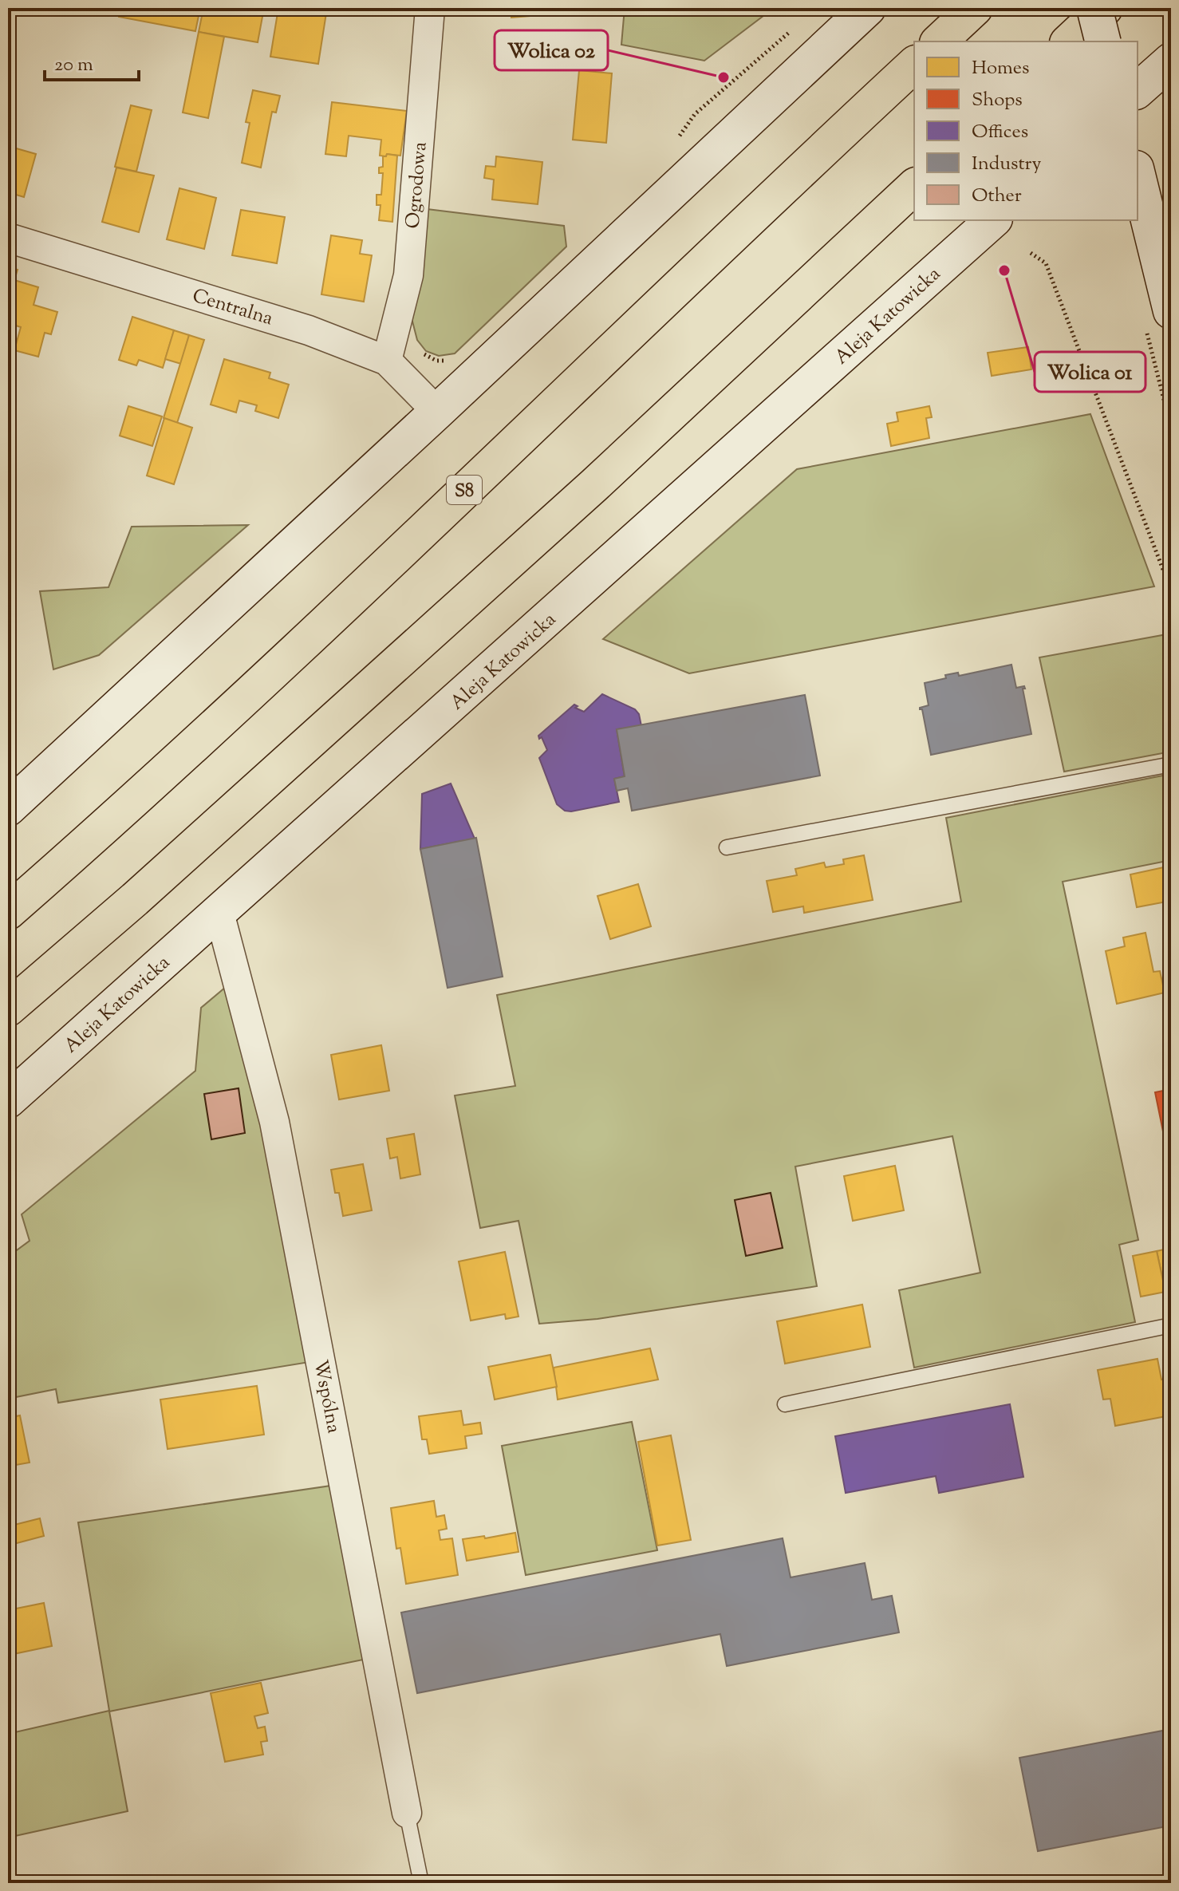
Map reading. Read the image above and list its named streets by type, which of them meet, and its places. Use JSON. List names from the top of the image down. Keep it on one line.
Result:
{"streets":{"highway":["S8"],"street":["Ogrodowa","Centralna","Aleja Katowicka","Wspólna"]},"crossings":[["Ogrodowa","Centralna"],["Aleja Katowicka","Wspólna"]],"places":["Wolica 02","Wolica 01"],"legend":["Homes","Shops","Offices","Industry","Other"],"scale_bar":"20 m"}
